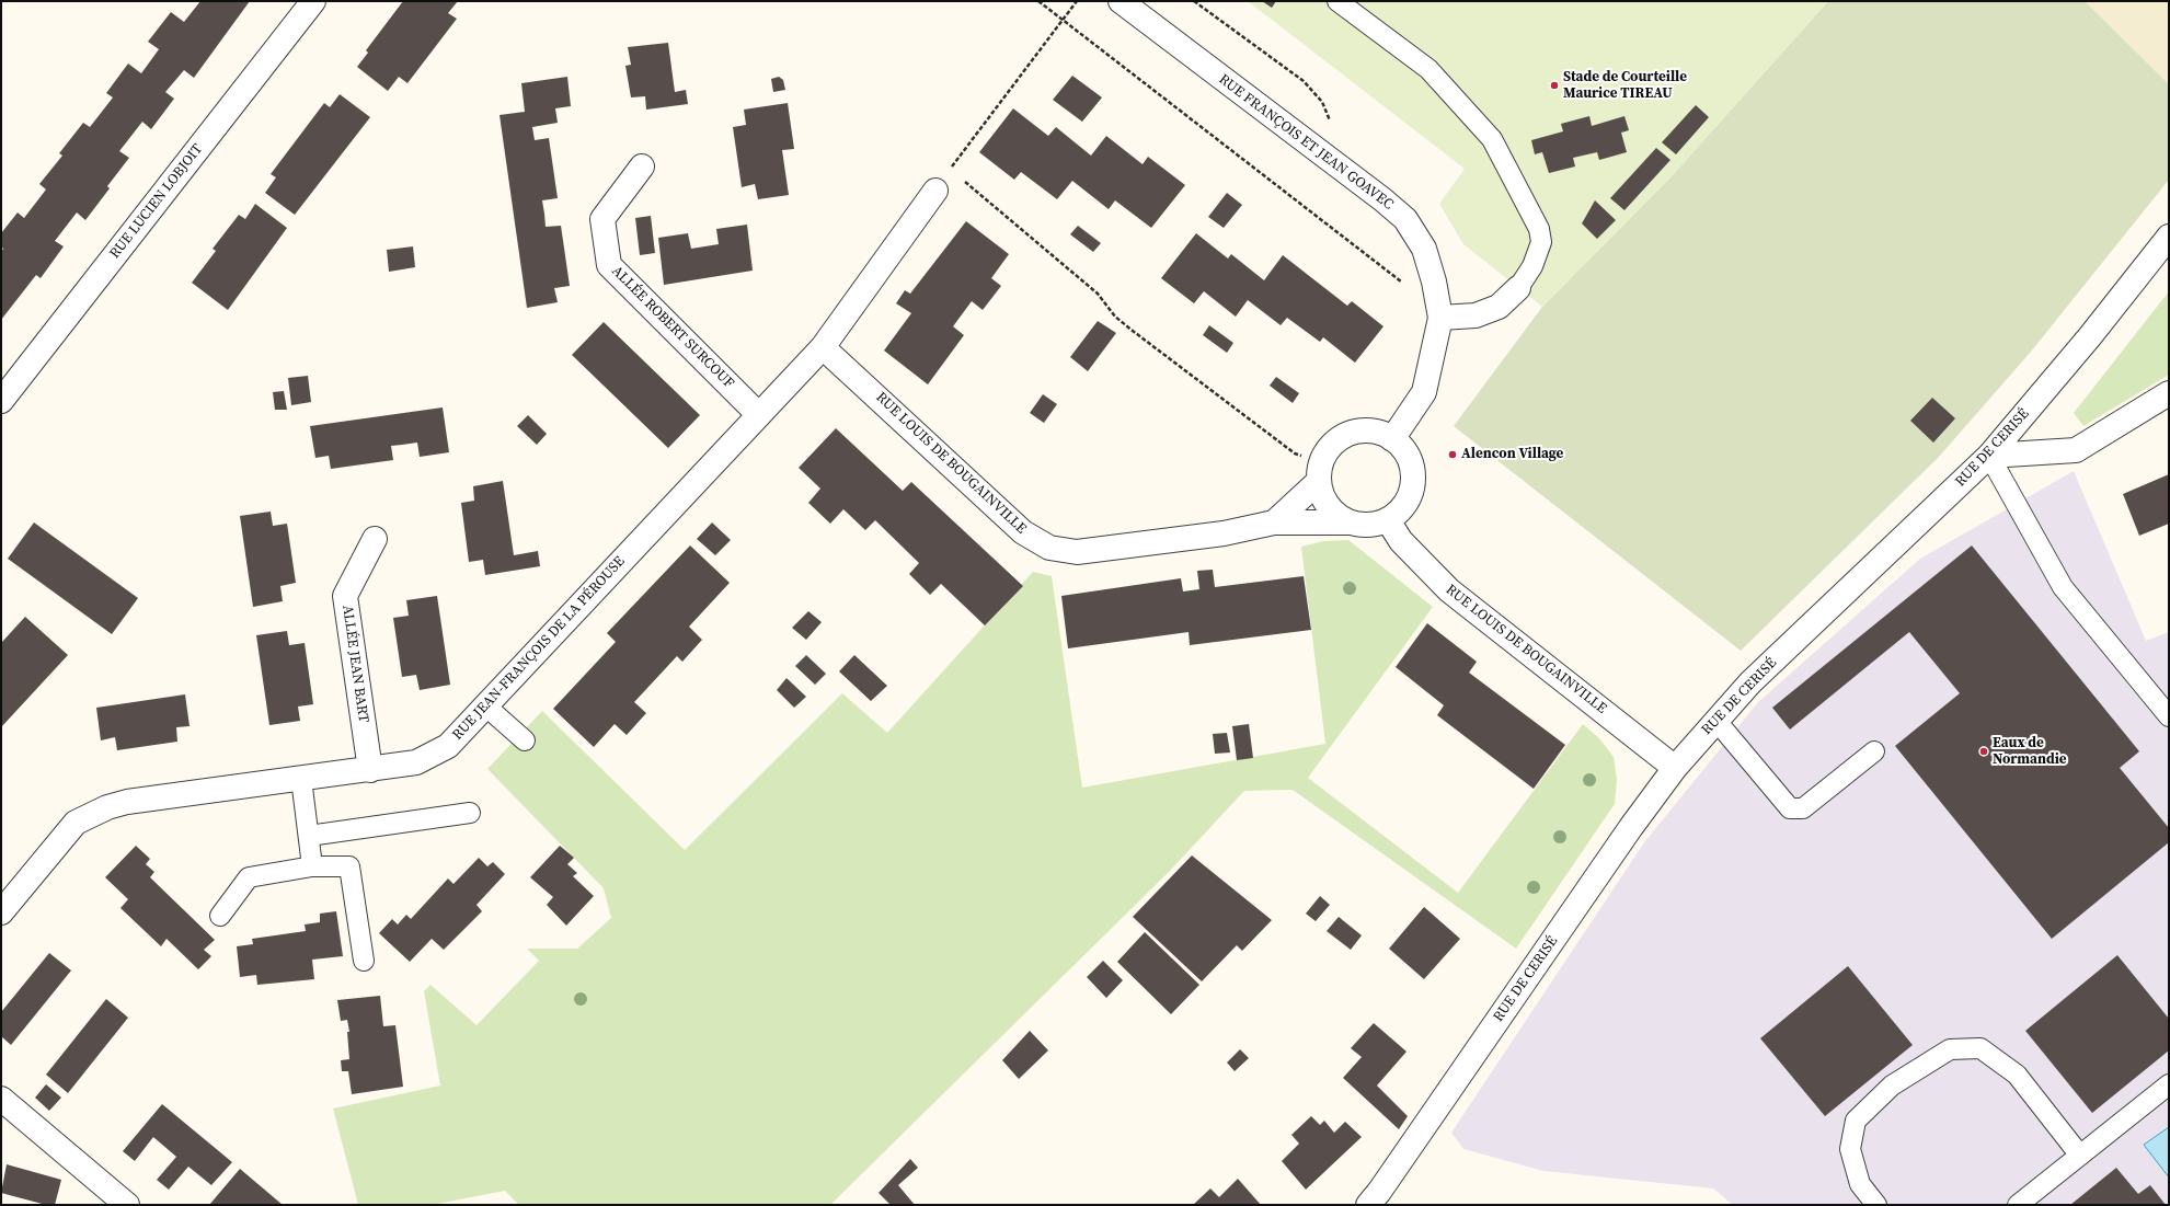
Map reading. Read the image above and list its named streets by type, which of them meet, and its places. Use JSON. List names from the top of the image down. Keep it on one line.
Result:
{"streets":{"street":["RUE FRANÇOIS ET JEAN GOAVEC","RUE LUCIEN LOBJOIT","ALLÉE ROBERT SURCOUF","RUE DE CERISÉ","RUE LOUIS DE BOUGAINVILLE","RUE JEAN-FRANÇOIS DE LA PÉROUSE","ALLÉE JEAN BART"]},"crossings":[["ALLÉE ROBERT SURCOUF","RUE JEAN-FRANÇOIS DE LA PÉROUSE"],["RUE DE CERISÉ","RUE LOUIS DE BOUGAINVILLE"],["RUE LOUIS DE BOUGAINVILLE","RUE JEAN-FRANÇOIS DE LA PÉROUSE"],["RUE JEAN-FRANÇOIS DE LA PÉROUSE","ALLÉE JEAN BART"]],"places":["Stade de Courteille Maurice TIREAU","Alencon Village","Eaux de Normandie"]}
